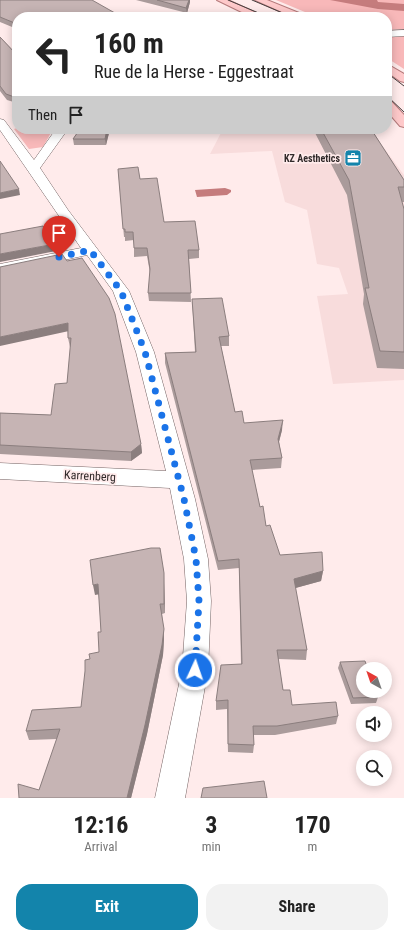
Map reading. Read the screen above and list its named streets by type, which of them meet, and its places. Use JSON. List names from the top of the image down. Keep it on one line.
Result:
{"streets":{"street":["Karrenberg"]},"places":{"office":["KZ Aesthetics"]},"north":"top left","page":{"turn":["160 m","Rue de la Herse - Eggestraat"],"then":"Then","eta":["12:16","Arrival","3","min","170","m"],"buttons":["Exit","Share"]}}
